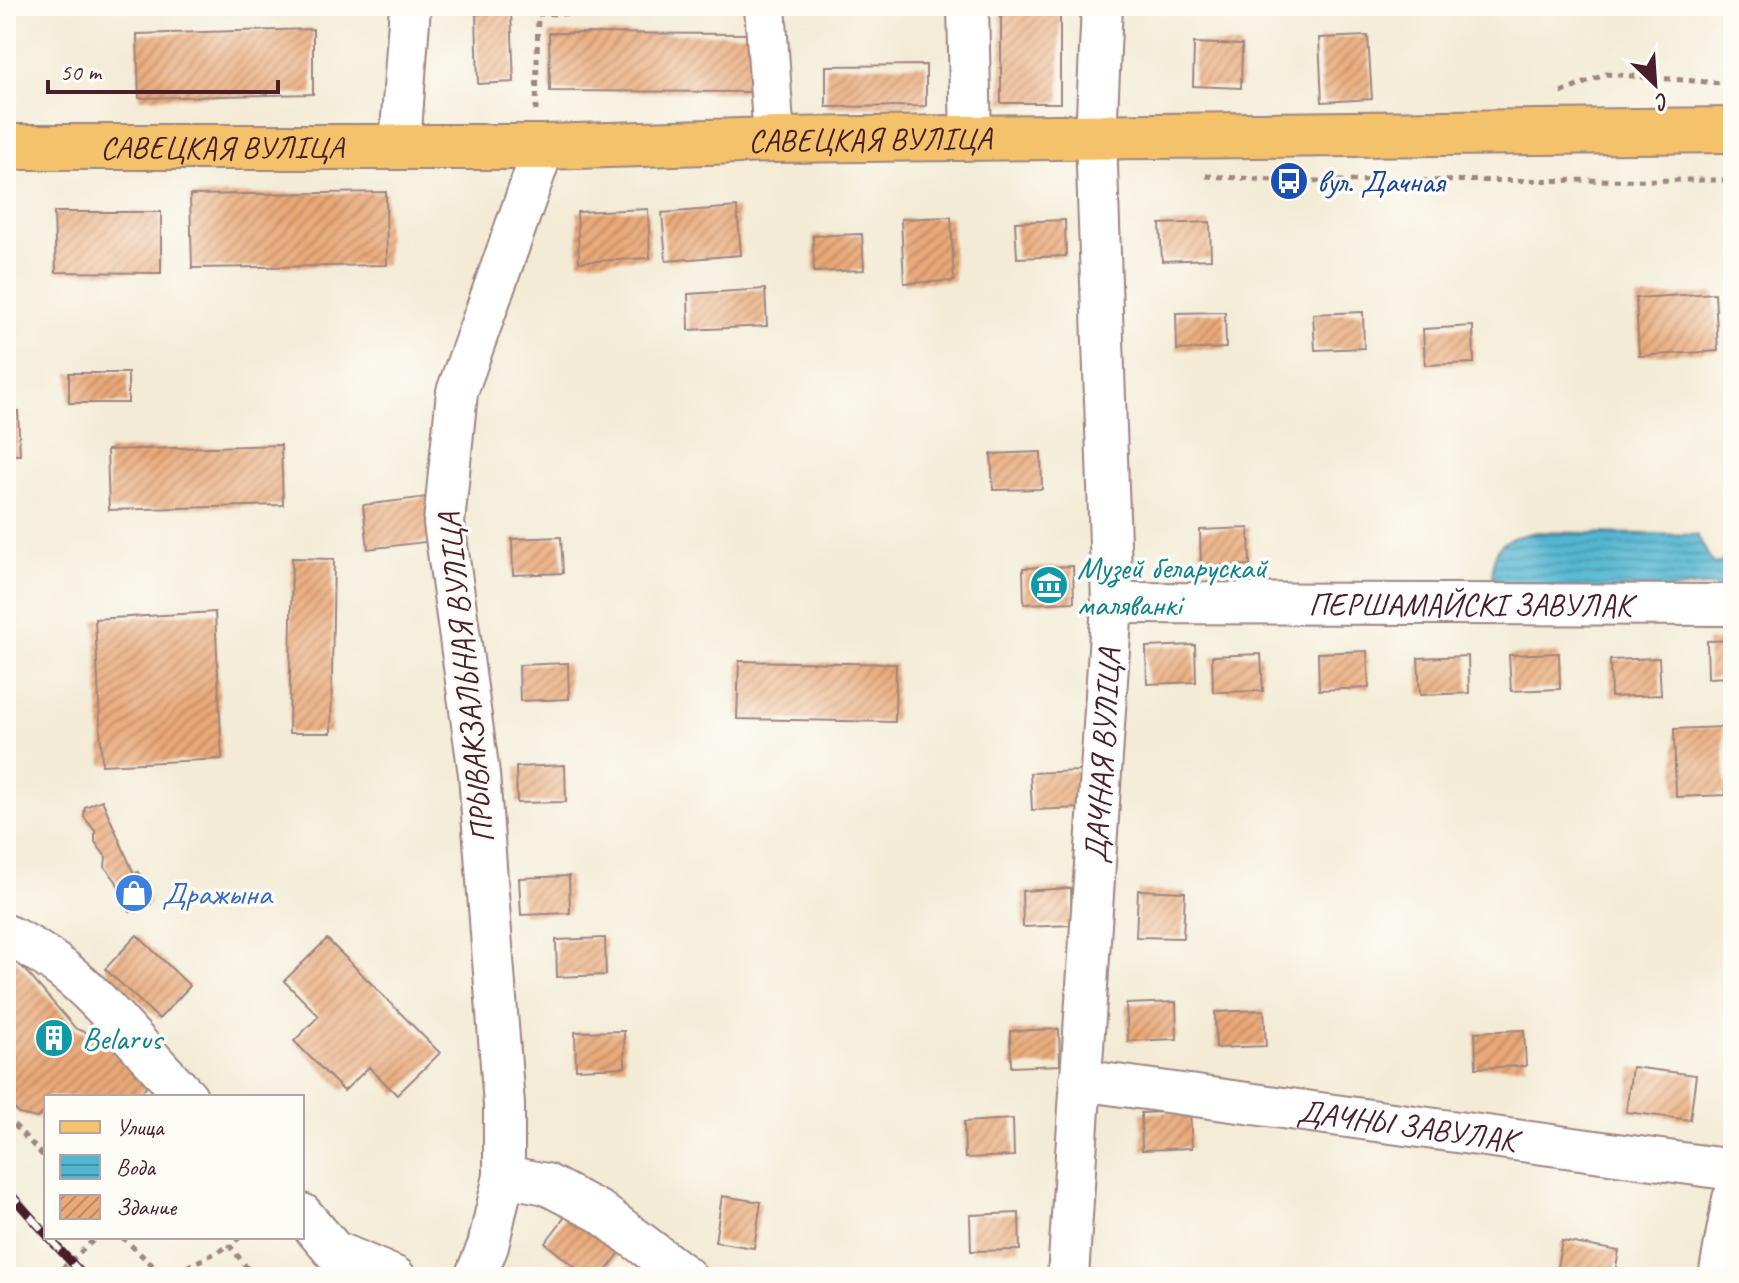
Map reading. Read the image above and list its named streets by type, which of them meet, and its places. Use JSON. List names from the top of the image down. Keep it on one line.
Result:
{"streets":{"main road":["САВЕЦКАЯ ВУЛІЦА"],"street":["ПЕРШАМАЙСКІ ЗАВУЛАК","ПРЫВАКЗАЛЬНАЯ ВУЛІЦА","ДАЧНАЯ ВУЛІЦА","ДАЧНЫ ЗАВУЛАК"]},"crossings":[["САВЕЦКАЯ ВУЛІЦА","ПРЫВАКЗАЛЬНАЯ ВУЛІЦА"],["САВЕЦКАЯ ВУЛІЦА","ДАЧНАЯ ВУЛІЦА"],["ПЕРШАМАЙСКІ ЗАВУЛАК","ДАЧНАЯ ВУЛІЦА"],["ДАЧНАЯ ВУЛІЦА","ДАЧНЫ ЗАВУЛАК"]],"places":{"bus stop":["вул. Дачная"],"museum":["Музей беларускай маляванкі"],"shop":["Дражына"],"building":["Belarus"]},"legend":["Улица","Вода","Здание"],"scale_bar":"50 m","north":"bottom right"}
